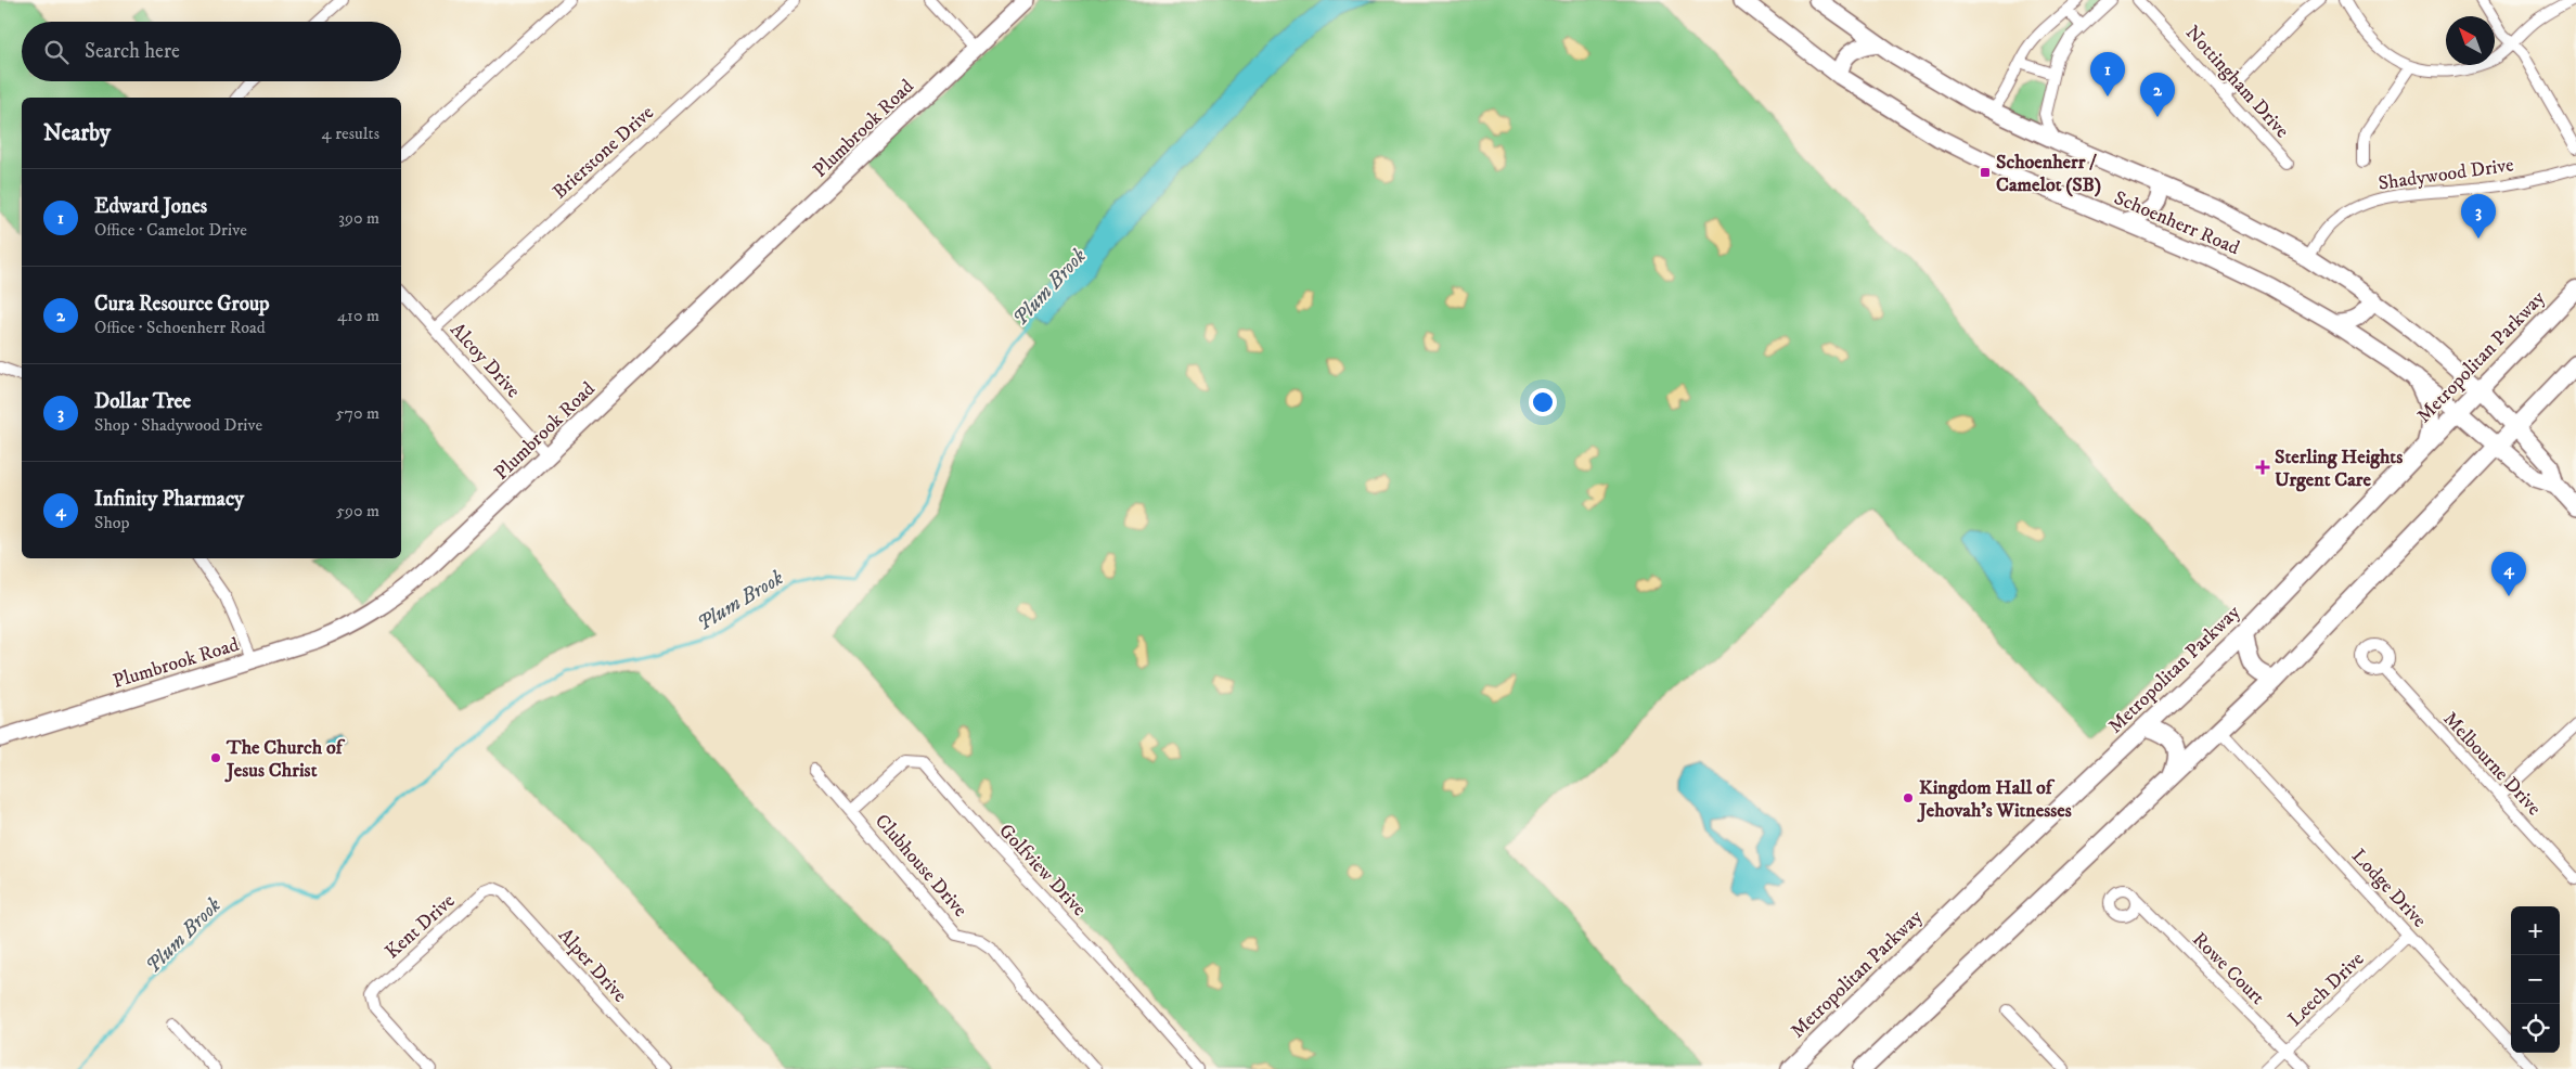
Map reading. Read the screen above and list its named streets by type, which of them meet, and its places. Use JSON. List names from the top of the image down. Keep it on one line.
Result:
{"streets":{"main road":["Plumbrook Road","Schoenherr Road","Metropolitan Parkway"],"street":["Nottingham Drive","Brierstone Drive","Shadywood Drive","Alcoy Drive","Melbourne Drive","Clubhouse Drive","Golfview Drive","Lodge Drive","Kent Drive","Alper Drive","Rowe Court","Leech Drive"]},"crossings":[["Plumbrook Road","Alcoy Drive"],["Brierstone Drive","Alcoy Drive"],["Shadywood Drive","Schoenherr Road"],["Schoenherr Road","Metropolitan Parkway"],["Clubhouse Drive","Golfview Drive"],["Lodge Drive","Leech Drive"],["Kent Drive","Alper Drive"],["Rowe Court","Leech Drive"]],"water":["Plum Brook"],"places":{"transit":["Schoenherr / Camelot (SB)"],"health":["Sterling Heights Urgent Care"],"other":["The Church of Jesus Christ","Kingdom Hall of Jehovah's Witnesses"]},"north":"top left","page":{"search":"Search here","pins":["1","2","3","4"],"heading":["Nearby","4 results"],"list":[{"mark":"1","name":"Edward Jones","note":"Office · Camelot Drive","value":"390 m"},{"mark":"2","name":"Cura Resource Group","note":"Office · Schoenherr Road","value":"410 m"},{"mark":"3","name":"Dollar Tree","note":"Shop · Shadywood Drive","value":"570 m"},{"mark":"4","name":"Infinity Pharmacy","note":"Shop","value":"590 m"}],"map_buttons":["+","−"]}}
